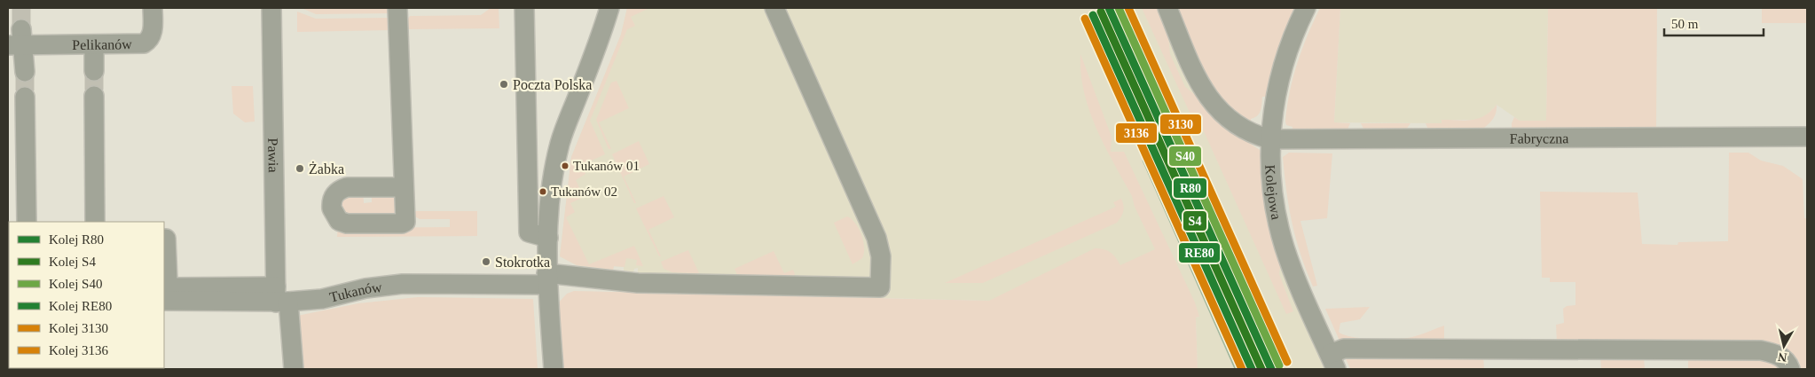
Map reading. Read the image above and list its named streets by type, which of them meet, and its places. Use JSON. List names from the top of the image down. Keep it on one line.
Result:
{"streets":{"street":["Pelikanów","Fabryczna","Pawia","Kolejowa","Tukanów"]},"crossings":[["Fabryczna","Kolejowa"],["Pawia","Tukanów"]],"places":["Poczta Polska","Tukanów 01","Żabka","Tukanów 02","Stokrotka"],"lines":["rail line R80","rail line S40","rail line 3130","rail line S4","rail line RE80","rail line 3136"],"legend":["Kolej R80","Kolej S4","Kolej S40","Kolej RE80","Kolej 3130","Kolej 3136"],"scale_bar":"50 m","north":"bottom"}
